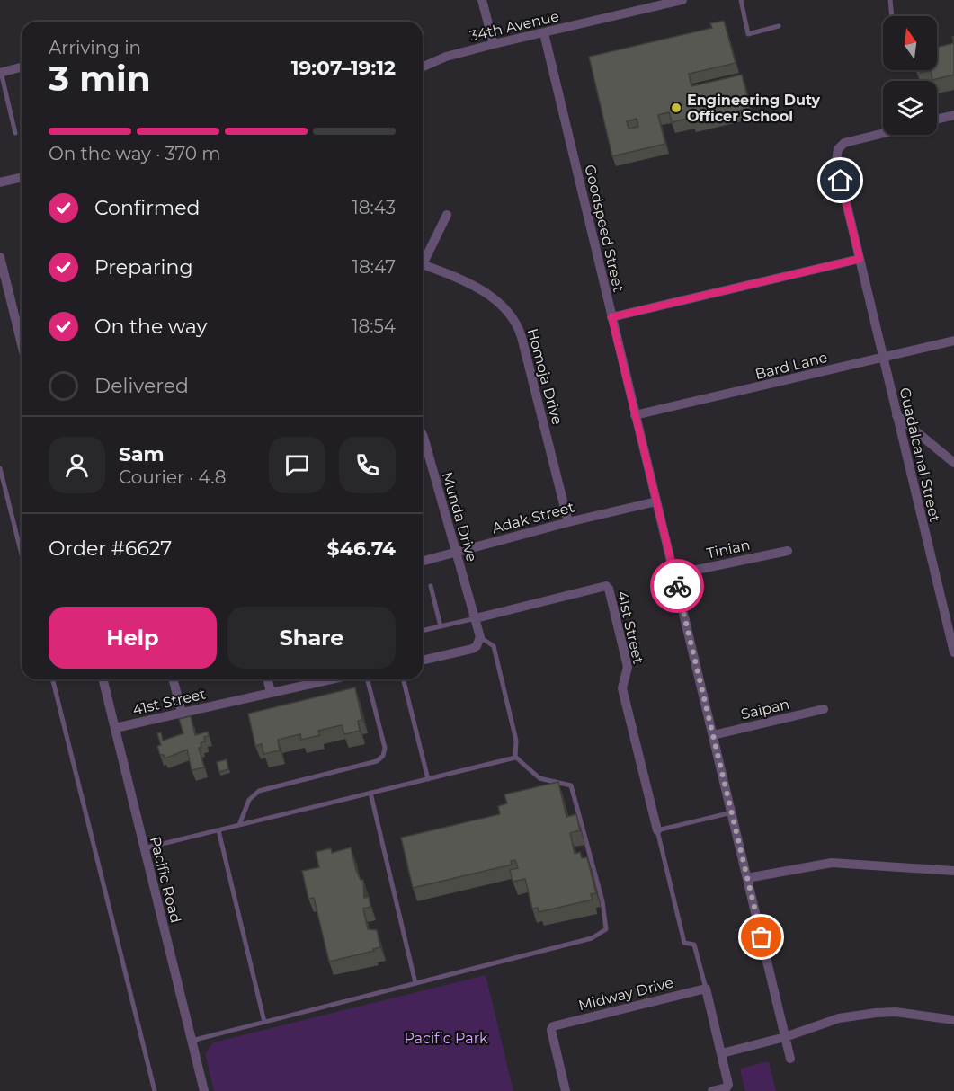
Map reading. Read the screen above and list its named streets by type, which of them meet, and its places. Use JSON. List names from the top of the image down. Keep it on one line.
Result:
{"streets":{"street":["34th Avenue","Goodspeed Street","Bard Lane","Homoja Drive","Guadalcanal Street","Munda Drive","Adak Street","Tinian","41st Street","Saipan","Pacific Road","Midway Drive"]},"crossings":[["34th Avenue","Goodspeed Street"],["Goodspeed Street","Bard Lane"],["Goodspeed Street","Adak Street"],["Goodspeed Street","Tinian"],["Goodspeed Street","Saipan"],["Bard Lane","Guadalcanal Street"],["Homoja Drive","Adak Street"],["Munda Drive","Adak Street"],["Munda Drive","41st Street"],["41st Street","Pacific Road"]],"parks":["Pacific Park"],"places":["Engineering Duty Officer School"],"north":"top","page":{"heading":["3 min","Arriving in","19:07–19:12"],"panel":["Sam","Courier · 4.8","Order #6627","$46.74"],"bar":"On the way · 370 m","list":[["Confirmed","18:43"],["Preparing","18:47"],["On the way","18:54"],"Delivered"],"buttons":["Help","Share"]}}
